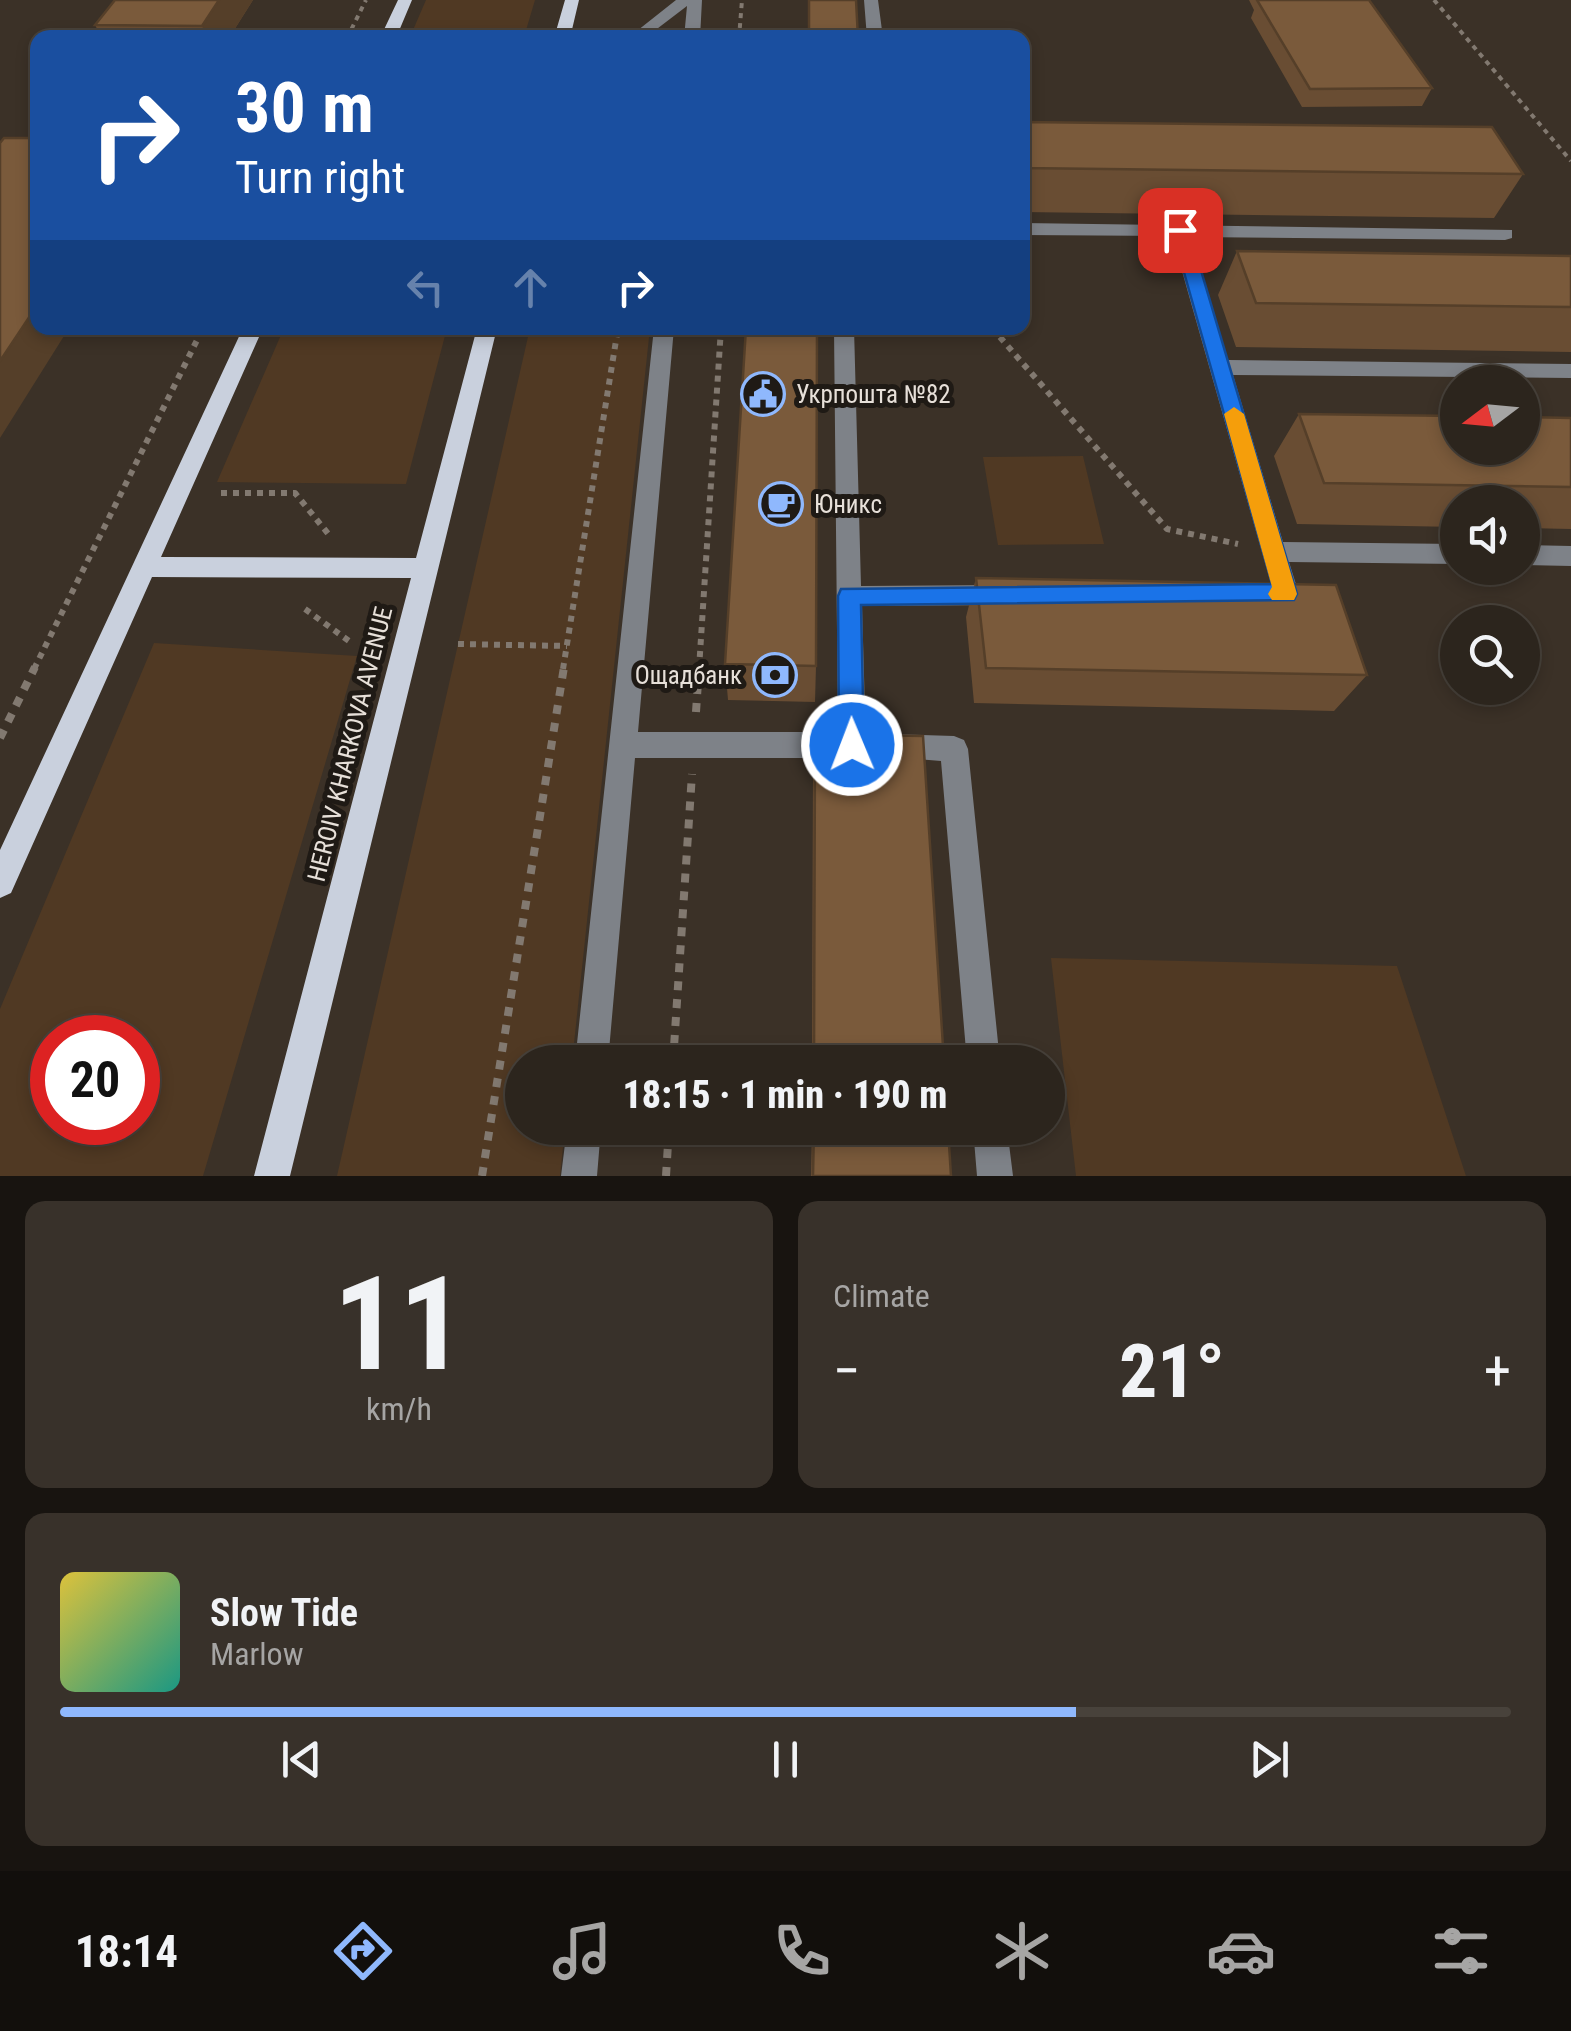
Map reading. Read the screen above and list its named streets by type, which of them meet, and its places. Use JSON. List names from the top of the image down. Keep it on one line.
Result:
{"streets":{"main road":["HEROIV KHARKOVA AVENUE"]},"places":{"public building":["Укрпошта №82"],"cafe":["Юникс"],"bank":["Ощадбанк"]},"north":"left","page":{"turn":["30 m","Turn right"],"limit":"20","trip":"18:15 · 1 min · 190 m","tile":[["11","km/h"],"Climate"],"heat":["−","21°","+"],"song":["Slow Tide","Marlow"],"tabs":"18:14"}}
